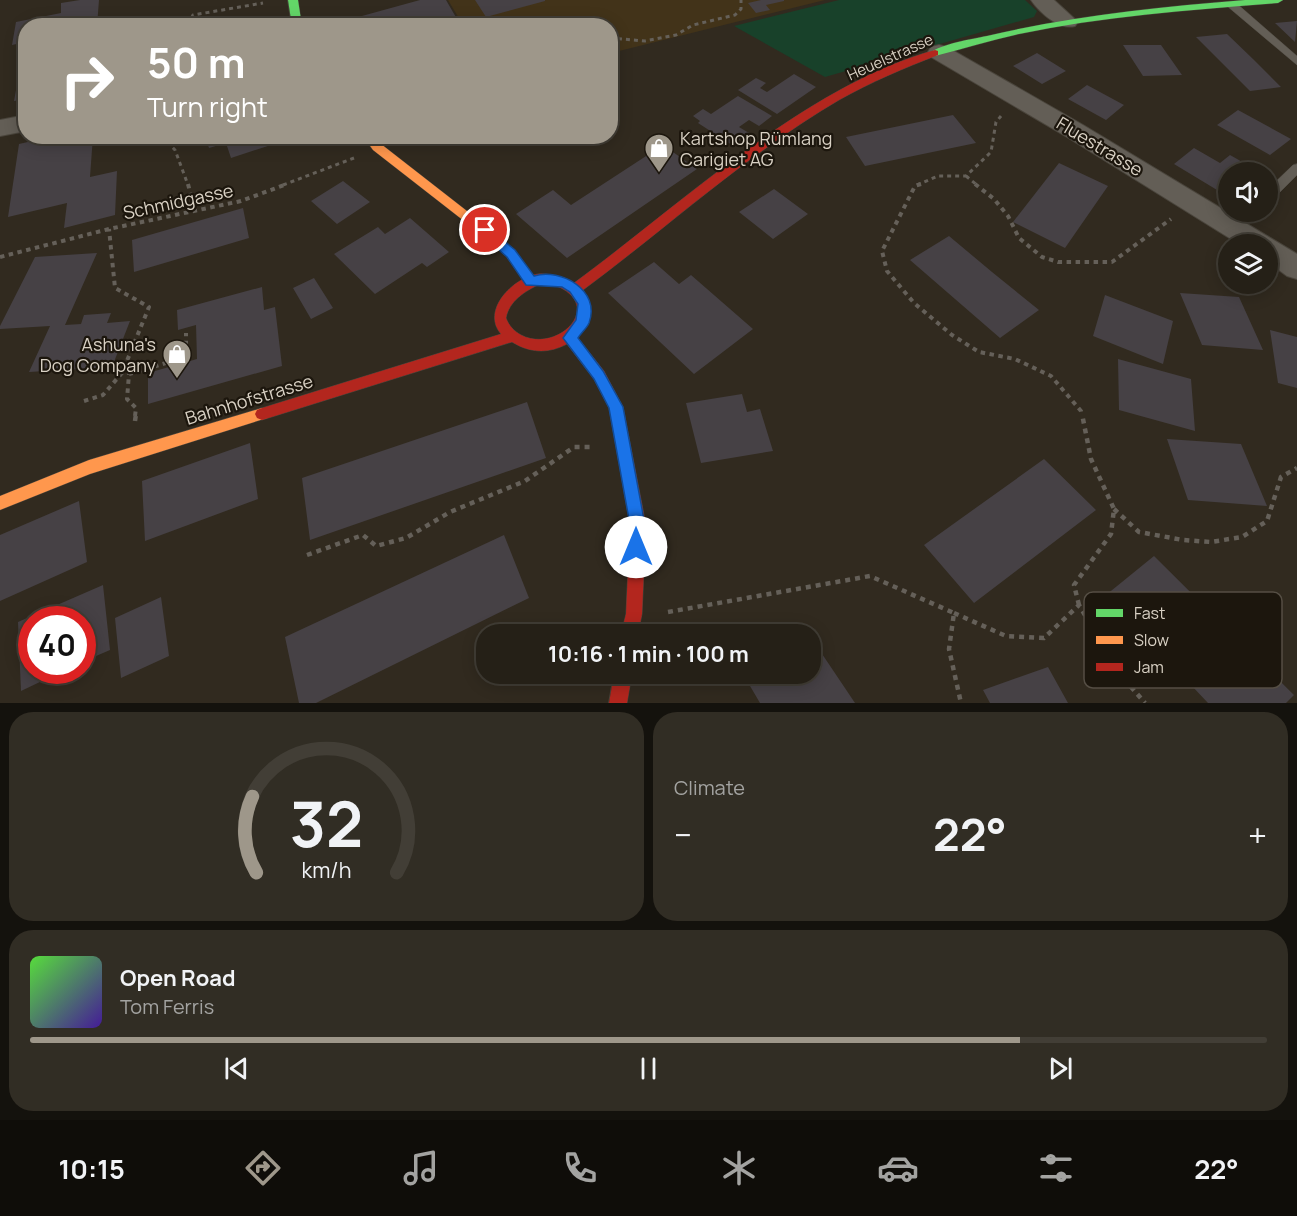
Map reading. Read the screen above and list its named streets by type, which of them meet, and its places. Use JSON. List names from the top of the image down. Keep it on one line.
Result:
{"streets":{"street":["Heuelstrasse","Fluestrasse","Bahnhofstrasse"],"path":["Schmidgasse"]},"crossings":[["Heuelstrasse","Fluestrasse"],["Heuelstrasse","Bahnhofstrasse"]],"places":{"shop":["Kartshop Rümlang Carigiet AG","Ashuna's Dog Company"]},"legend":["Fast","Slow","Jam"],"page":{"turn":["50 m","Turn right"],"limit":"40","trip":"10:16 · 1 min · 100 m","tile":"Climate","heat":["−","22°","+"],"song":["Open Road","Tom Ferris"],"tabs":["10:15","22°"],"gauge":["32","km/h"]}}
